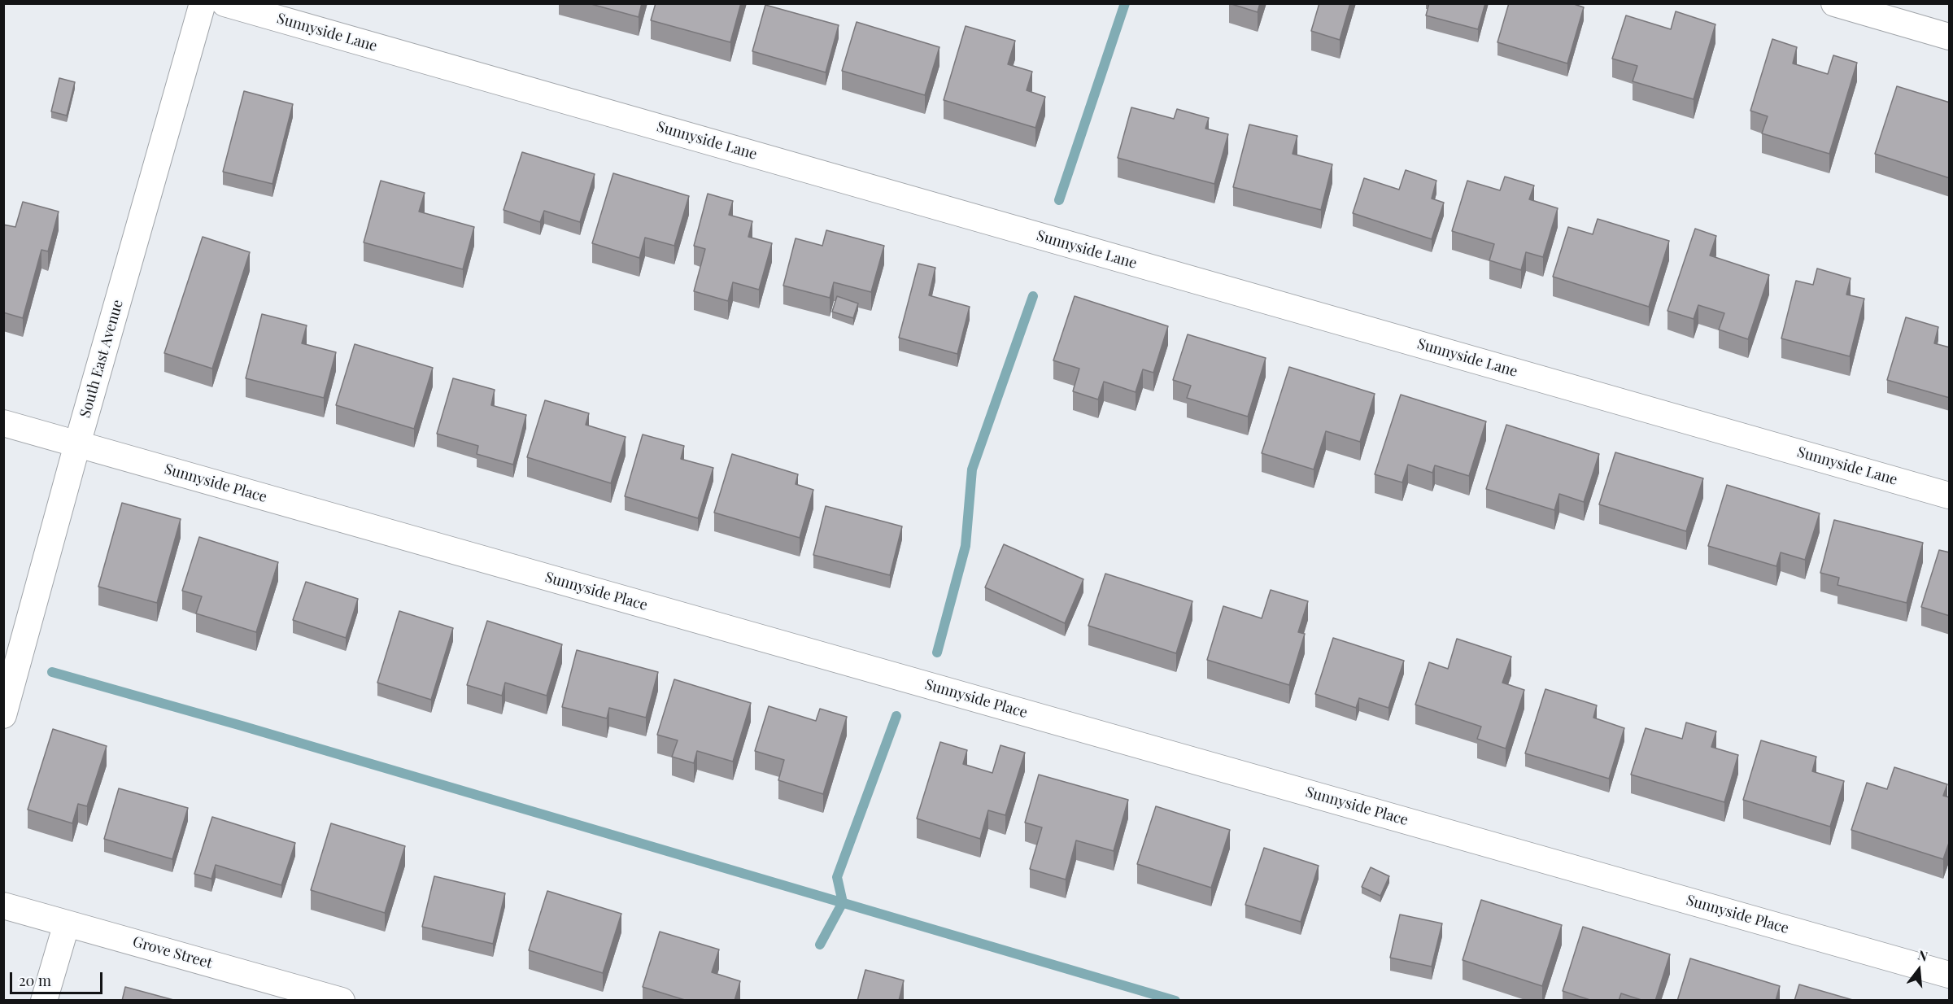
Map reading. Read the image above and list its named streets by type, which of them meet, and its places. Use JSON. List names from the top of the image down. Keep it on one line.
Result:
{"streets":{"street":["Sunnyside Lane","South East Avenue","Sunnyside Place","Grove Street"]},"crossings":[["South East Avenue","Sunnyside Place"]],"scale_bar":"20 m","north":"top"}
